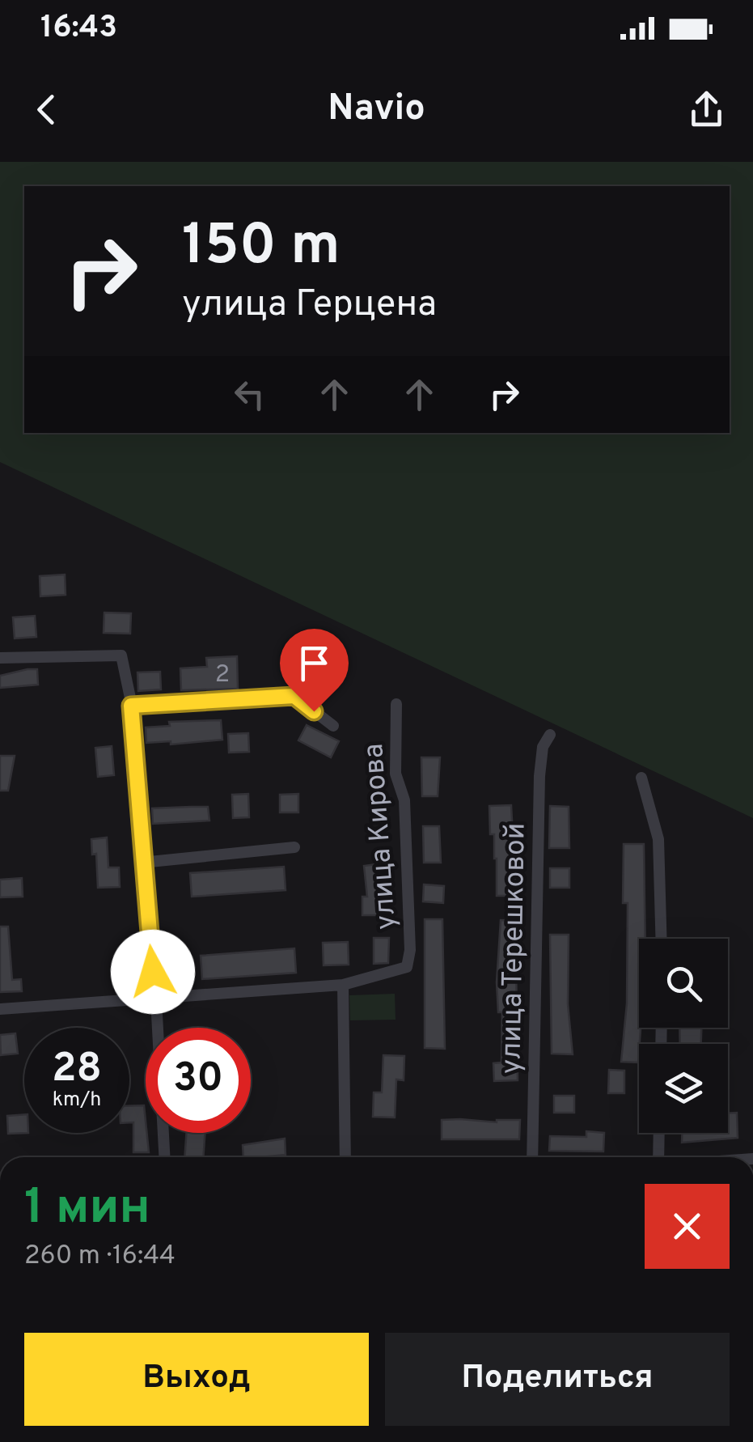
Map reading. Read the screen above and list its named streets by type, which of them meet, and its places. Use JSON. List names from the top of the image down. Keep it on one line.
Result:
{"streets":{"street":["улица Кирова","улица Терешковой"]},"house_numbers":["2"],"page":{"status":"16:43","header":"Navio","turn":["150 m","улица Герцена"],"speed":"28 km/h","limit":"30","heading":["1 мин","260 m · 16:44"],"buttons":["Выход","Поделиться"]}}
